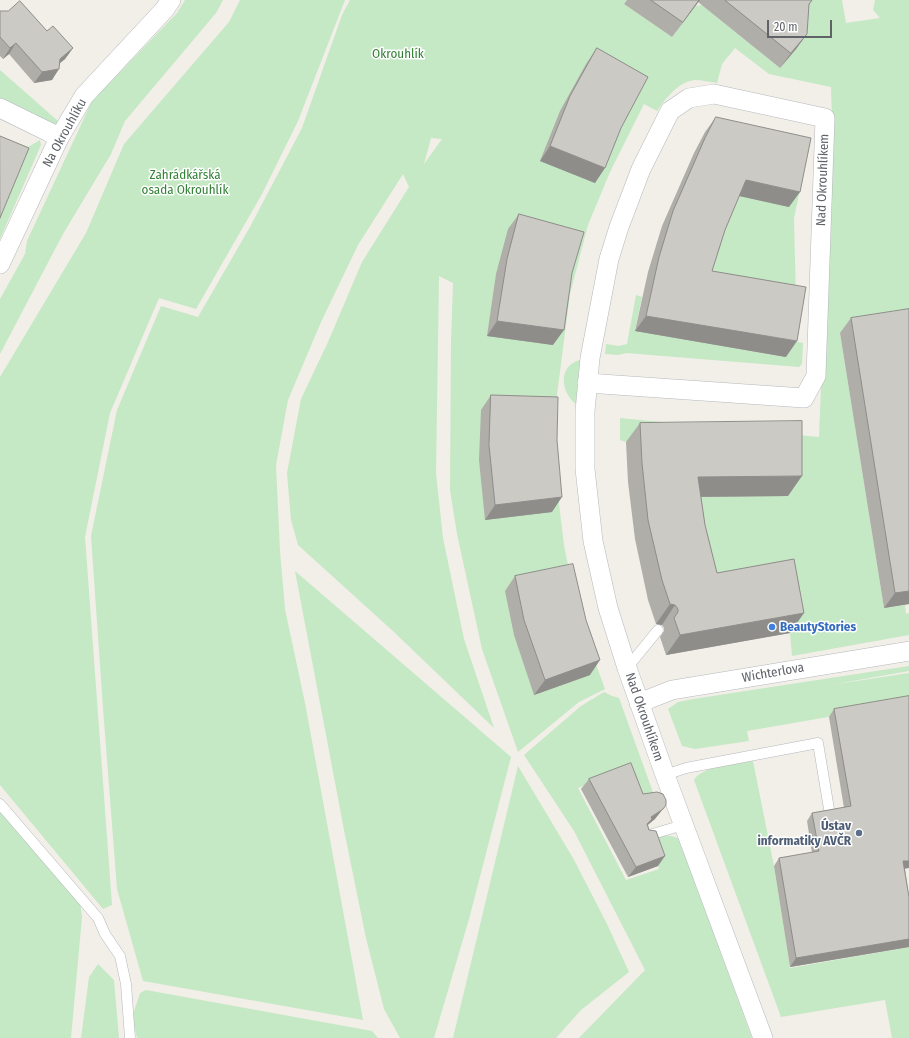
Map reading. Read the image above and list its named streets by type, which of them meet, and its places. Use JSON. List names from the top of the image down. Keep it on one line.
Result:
{"streets":{"street":["Na Okrouhlíku","Nad Okrouhlíkem","Wichterlova"]},"crossings":[["Nad Okrouhlíkem","Wichterlova"]],"parks":["Okrouhlík","Zahrádkářská osada Okrouhlík"],"places":["BeautyStories","Ústav informatiky AVČR"],"scale_bar":"20 m"}
